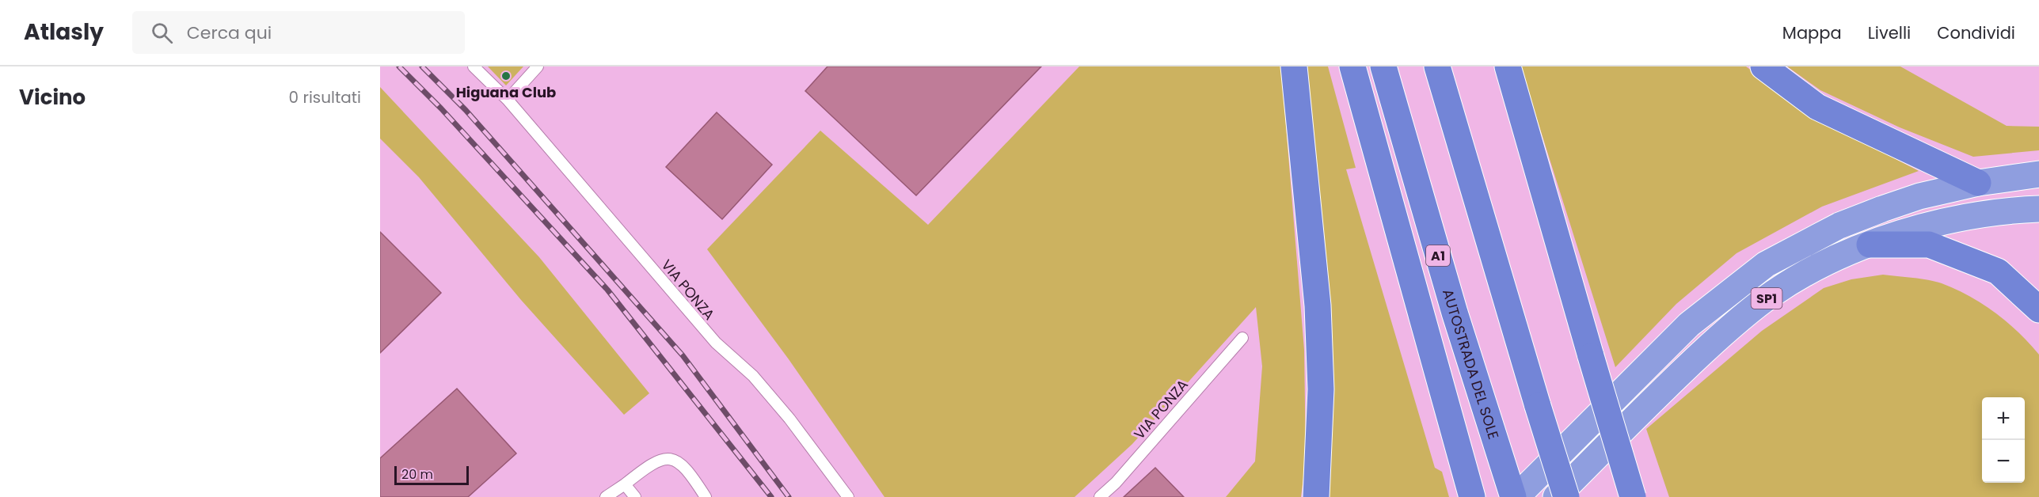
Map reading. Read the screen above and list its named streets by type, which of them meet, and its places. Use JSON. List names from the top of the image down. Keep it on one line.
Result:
{"streets":{"highway":["A1","SP1","AUTOSTRADA DEL SOLE"],"lane":["VIA PONZA"]},"crossings":[["SP1","AUTOSTRADA DEL SOLE"]],"places":["Higuana Club"],"scale_bar":"20 m","page":{"header":"Atlasly","search":"Cerca qui","nav":["Mappa","Livelli","Condividi"],"heading":["Vicino","0 risultati"],"map_buttons":["+","−"],"scale":"20 m"}}
